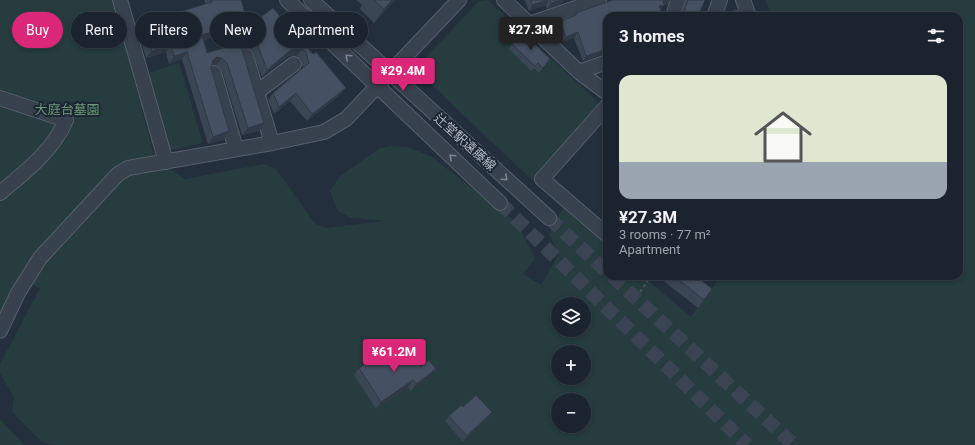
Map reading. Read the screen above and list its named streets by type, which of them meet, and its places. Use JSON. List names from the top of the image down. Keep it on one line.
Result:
{"streets":{"street":["辻堂駅遠藤線"]},"parks":["大庭台墓園"],"page":{"chip":["Buy","Rent","Filters","New","Apartment"],"heading":"3 homes","price":["¥27.3M","¥29.4M","¥61.2M"],"list":[{"name":"¥27.3M","note":"3 rooms · 77 m² · Apartment"}],"map_buttons":["+","−"]}}
